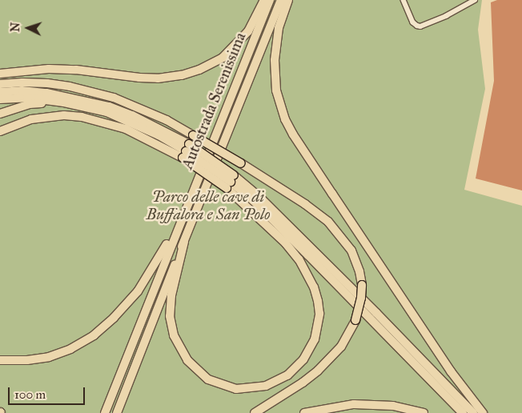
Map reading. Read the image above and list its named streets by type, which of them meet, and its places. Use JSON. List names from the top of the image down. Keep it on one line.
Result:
{"streets":{"highway":["Autostrada Serenissima"]},"parks":["Parco delle cave di Buffalora e San Polo"],"scale_bar":"100 m","north":"left"}
